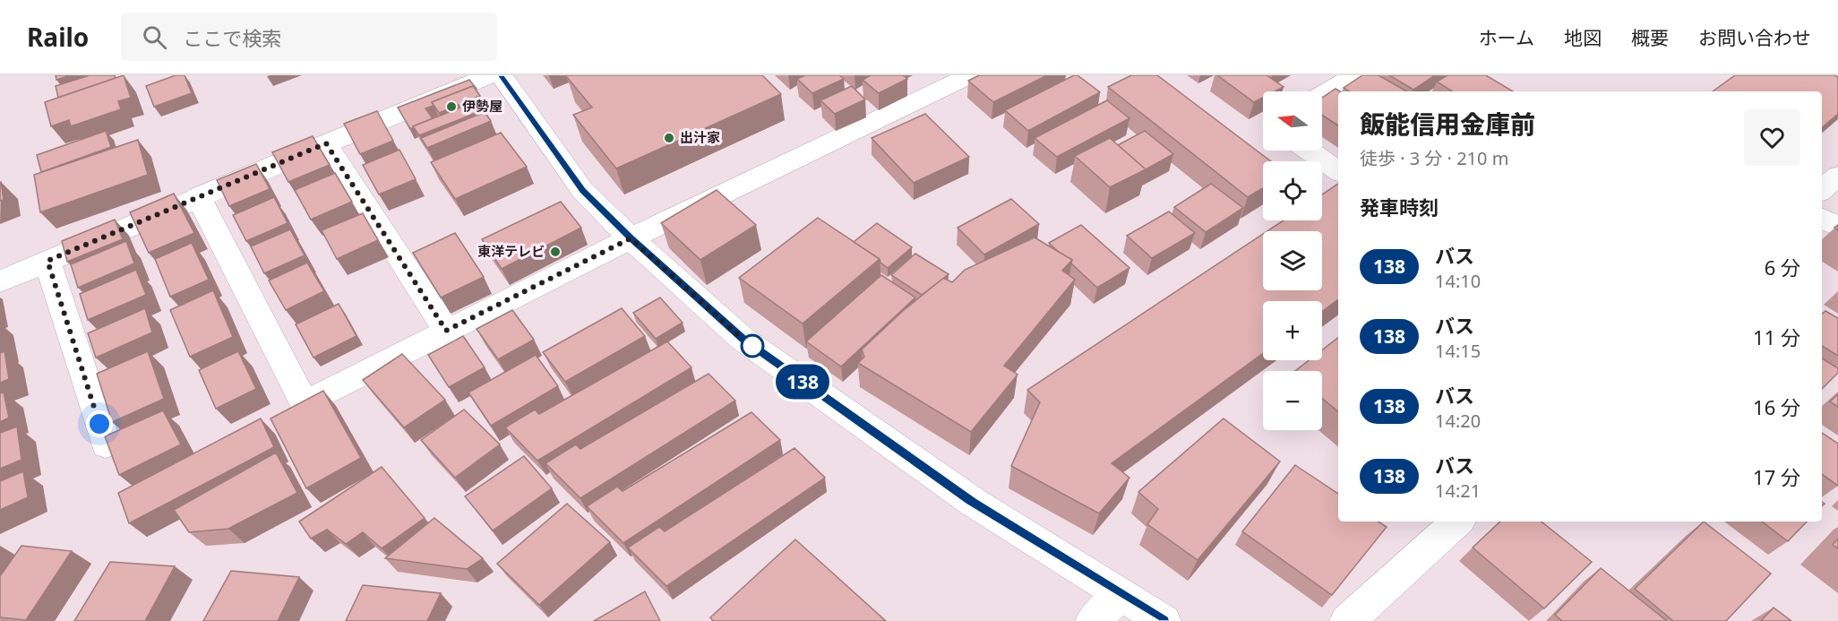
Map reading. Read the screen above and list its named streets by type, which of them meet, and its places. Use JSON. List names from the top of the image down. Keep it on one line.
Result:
{"places":["伊勢屋","出汁家","東洋テレビ"],"lines":["bus line 138"],"north":"left","page":{"header":"Railo","search":"ここで検索","nav":["ホーム","地図","概要","お問い合わせ"],"on_map":"138","map_buttons":["+","−"],"heading":[["飯能信用金庫前","徒歩 · 3 分 · 210 m"],"発車時刻"],"list":[{"mark":"138","name":"バス","note":"14:10","value":"6 分"},{"mark":"138","name":"バス","note":"14:15","value":"11 分"},{"mark":"138","name":"バス","note":"14:20","value":"16 分"},{"mark":"138","name":"バス","note":"14:21","value":"17 分"}]}}
